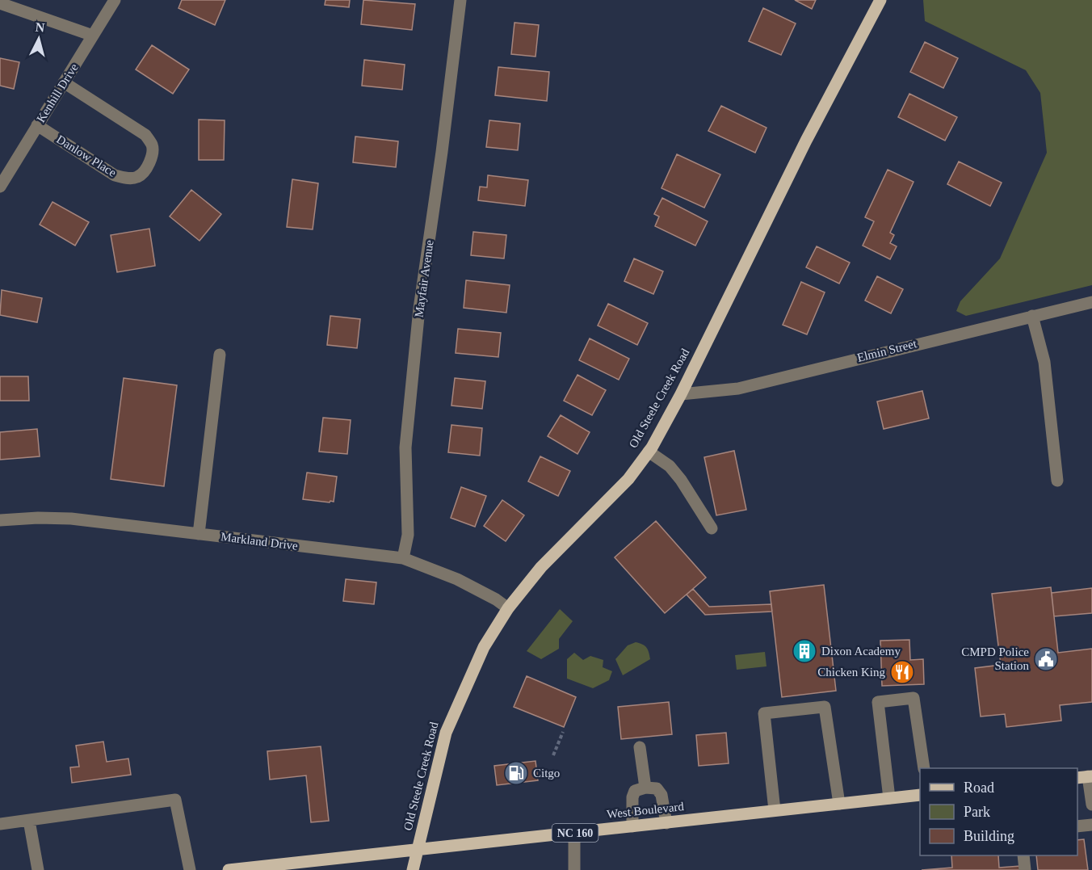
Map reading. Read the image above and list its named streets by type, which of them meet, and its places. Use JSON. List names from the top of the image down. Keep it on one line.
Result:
{"streets":{"main road":["Old Steele Creek Road","West Boulevard","NC 160"],"street":["Kenhill Drive","Danlow Place","Mayfair Avenue","Elmin Street","Markland Drive"]},"crossings":[["Kenhill Drive","Danlow Place"],["Mayfair Avenue","Markland Drive"],["Elmin Street","Old Steele Creek Road"],["Old Steele Creek Road","Markland Drive"],["Old Steele Creek Road","West Boulevard"]],"places":{"building":["Dixon Academy"],"public building":["CMPD Police Station"],"restaurant":["Chicken King"],"fuel station":["Citgo"]},"legend":["Road","Park","Building"],"north":"top"}
